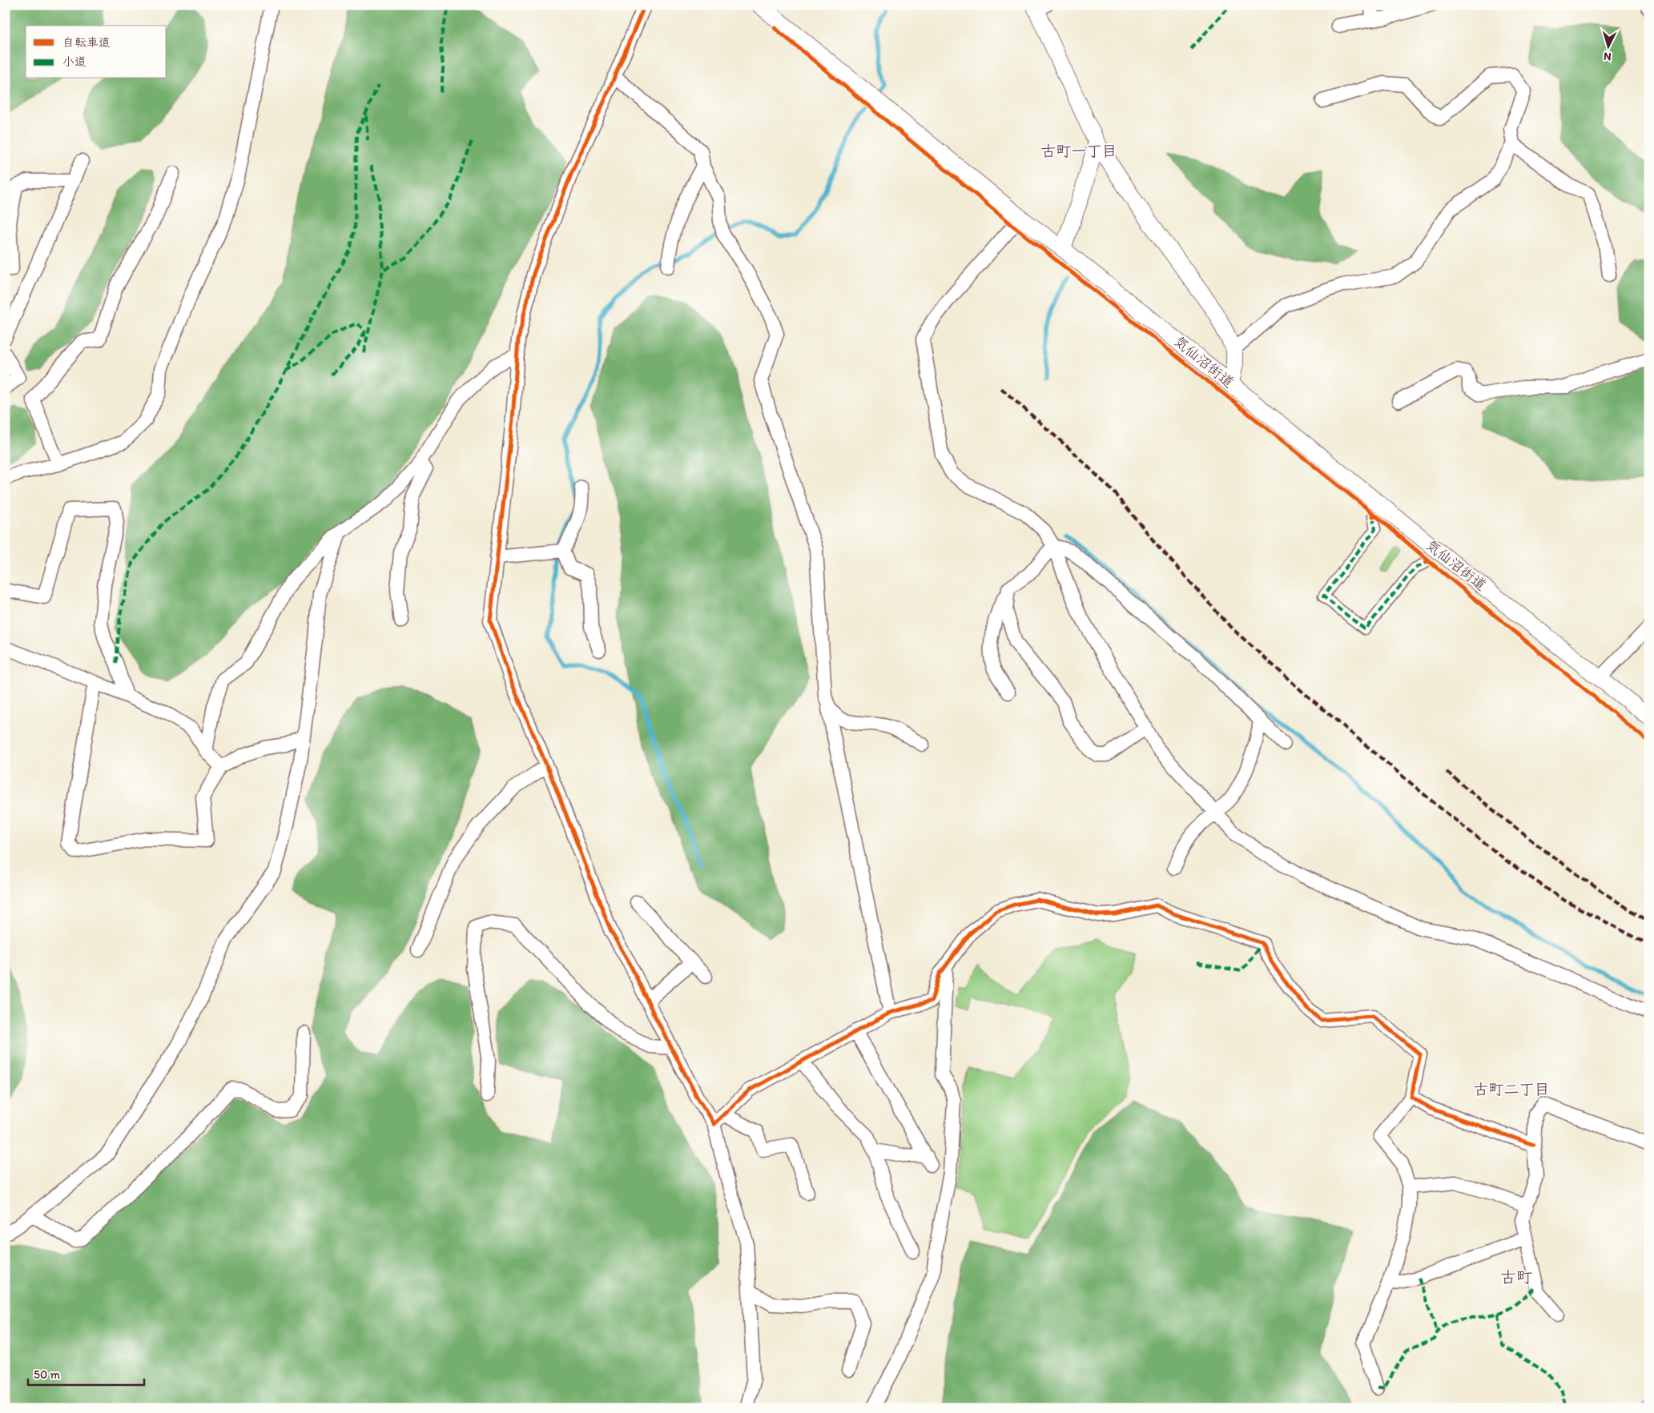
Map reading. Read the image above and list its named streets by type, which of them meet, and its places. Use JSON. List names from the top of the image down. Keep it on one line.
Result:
{"streets":{"street":["気仙沼街道"]},"districts":["古町一丁目","古町二丁目","古町"],"legend":["自転車道","小道"],"scale_bar":"50 m","north":"bottom"}
